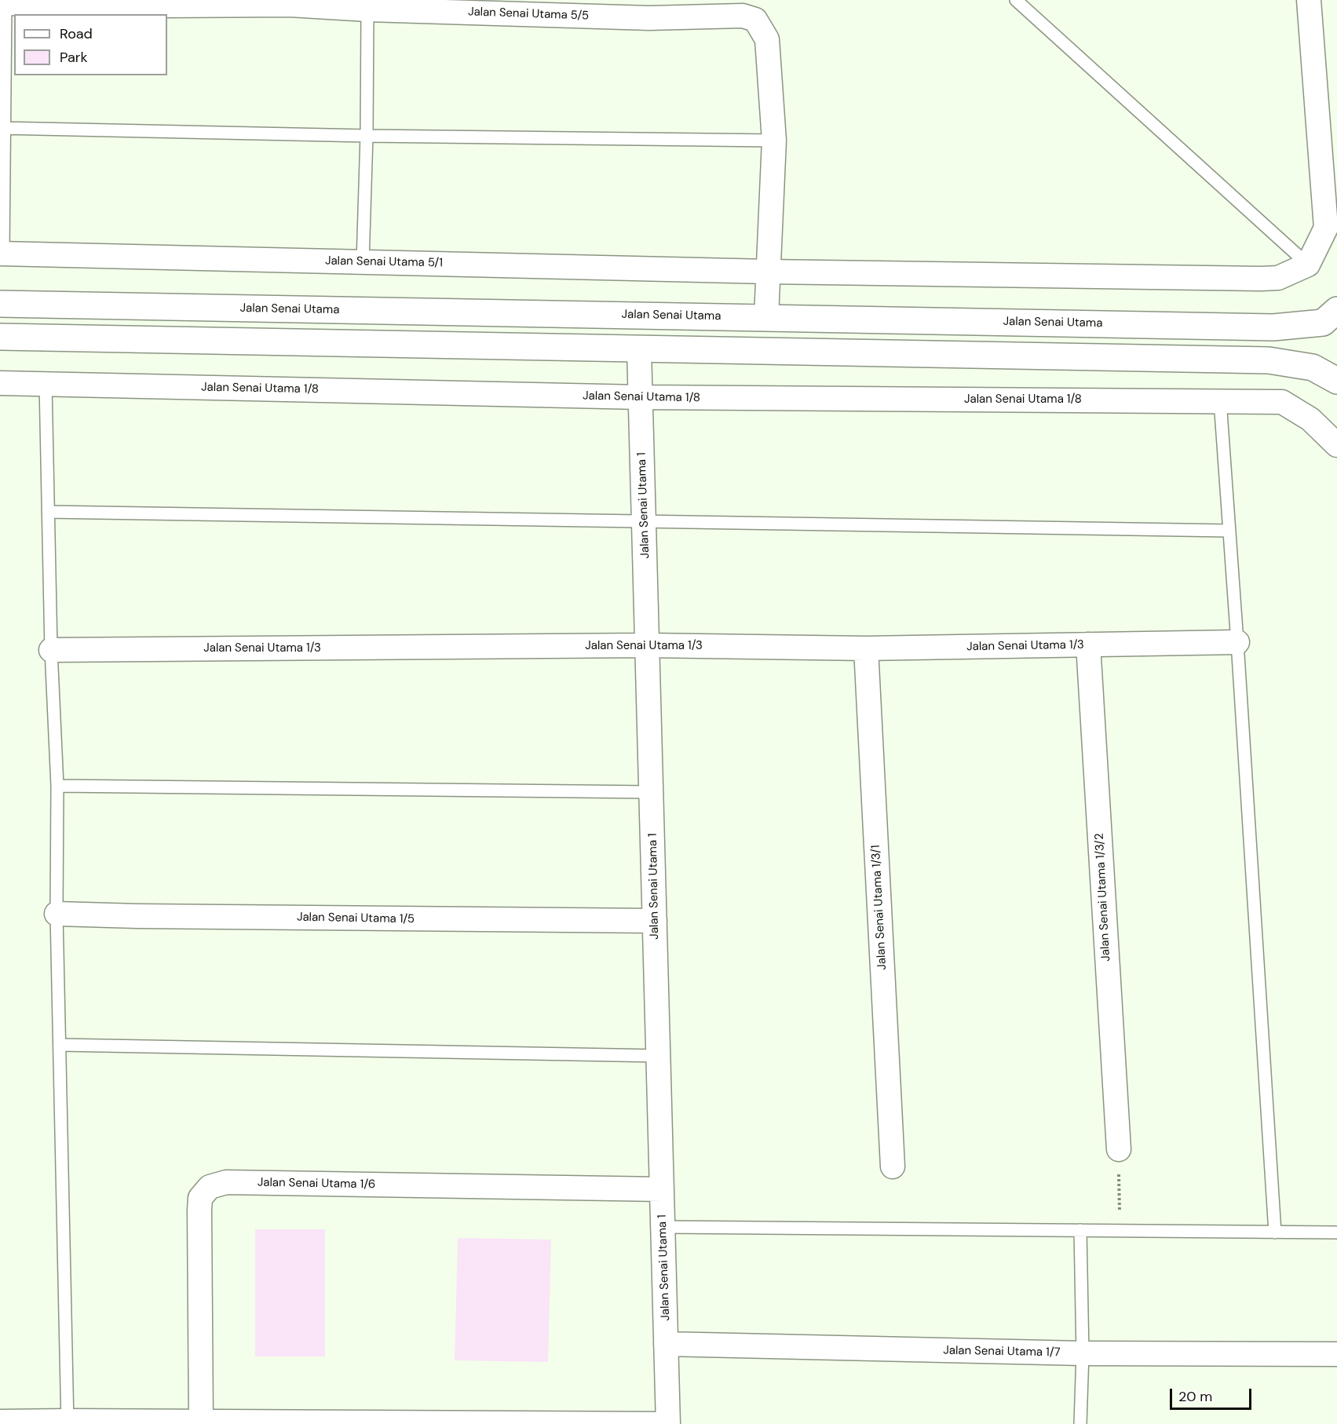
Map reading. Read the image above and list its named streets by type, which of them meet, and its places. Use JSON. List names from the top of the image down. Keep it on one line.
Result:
{"streets":{"street":["Jalan Senai Utama 5/5","Jalan Senai Utama 5/1","Jalan Senai Utama","Jalan Senai Utama 1/8","Jalan Senai Utama 1","Jalan Senai Utama 1/3","Jalan Senai Utama 1/3/2","Jalan Senai Utama 1/3/1","Jalan Senai Utama 1/5","Jalan Senai Utama 1/6","Jalan Senai Utama 1/7"]},"crossings":[["Jalan Senai Utama 5/5","Jalan Senai Utama 5/1"],["Jalan Senai Utama 5/5","Jalan Senai Utama"],["Jalan Senai Utama 1/8","Jalan Senai Utama 1"],["Jalan Senai Utama 1","Jalan Senai Utama 1/3"],["Jalan Senai Utama 1","Jalan Senai Utama 1/5"],["Jalan Senai Utama 1","Jalan Senai Utama 1/6"],["Jalan Senai Utama 1","Jalan Senai Utama 1/7"],["Jalan Senai Utama 1/3","Jalan Senai Utama 1/3/2"],["Jalan Senai Utama 1/3","Jalan Senai Utama 1/3/1"]],"legend":["Road","Park"],"scale_bar":"20 m"}
